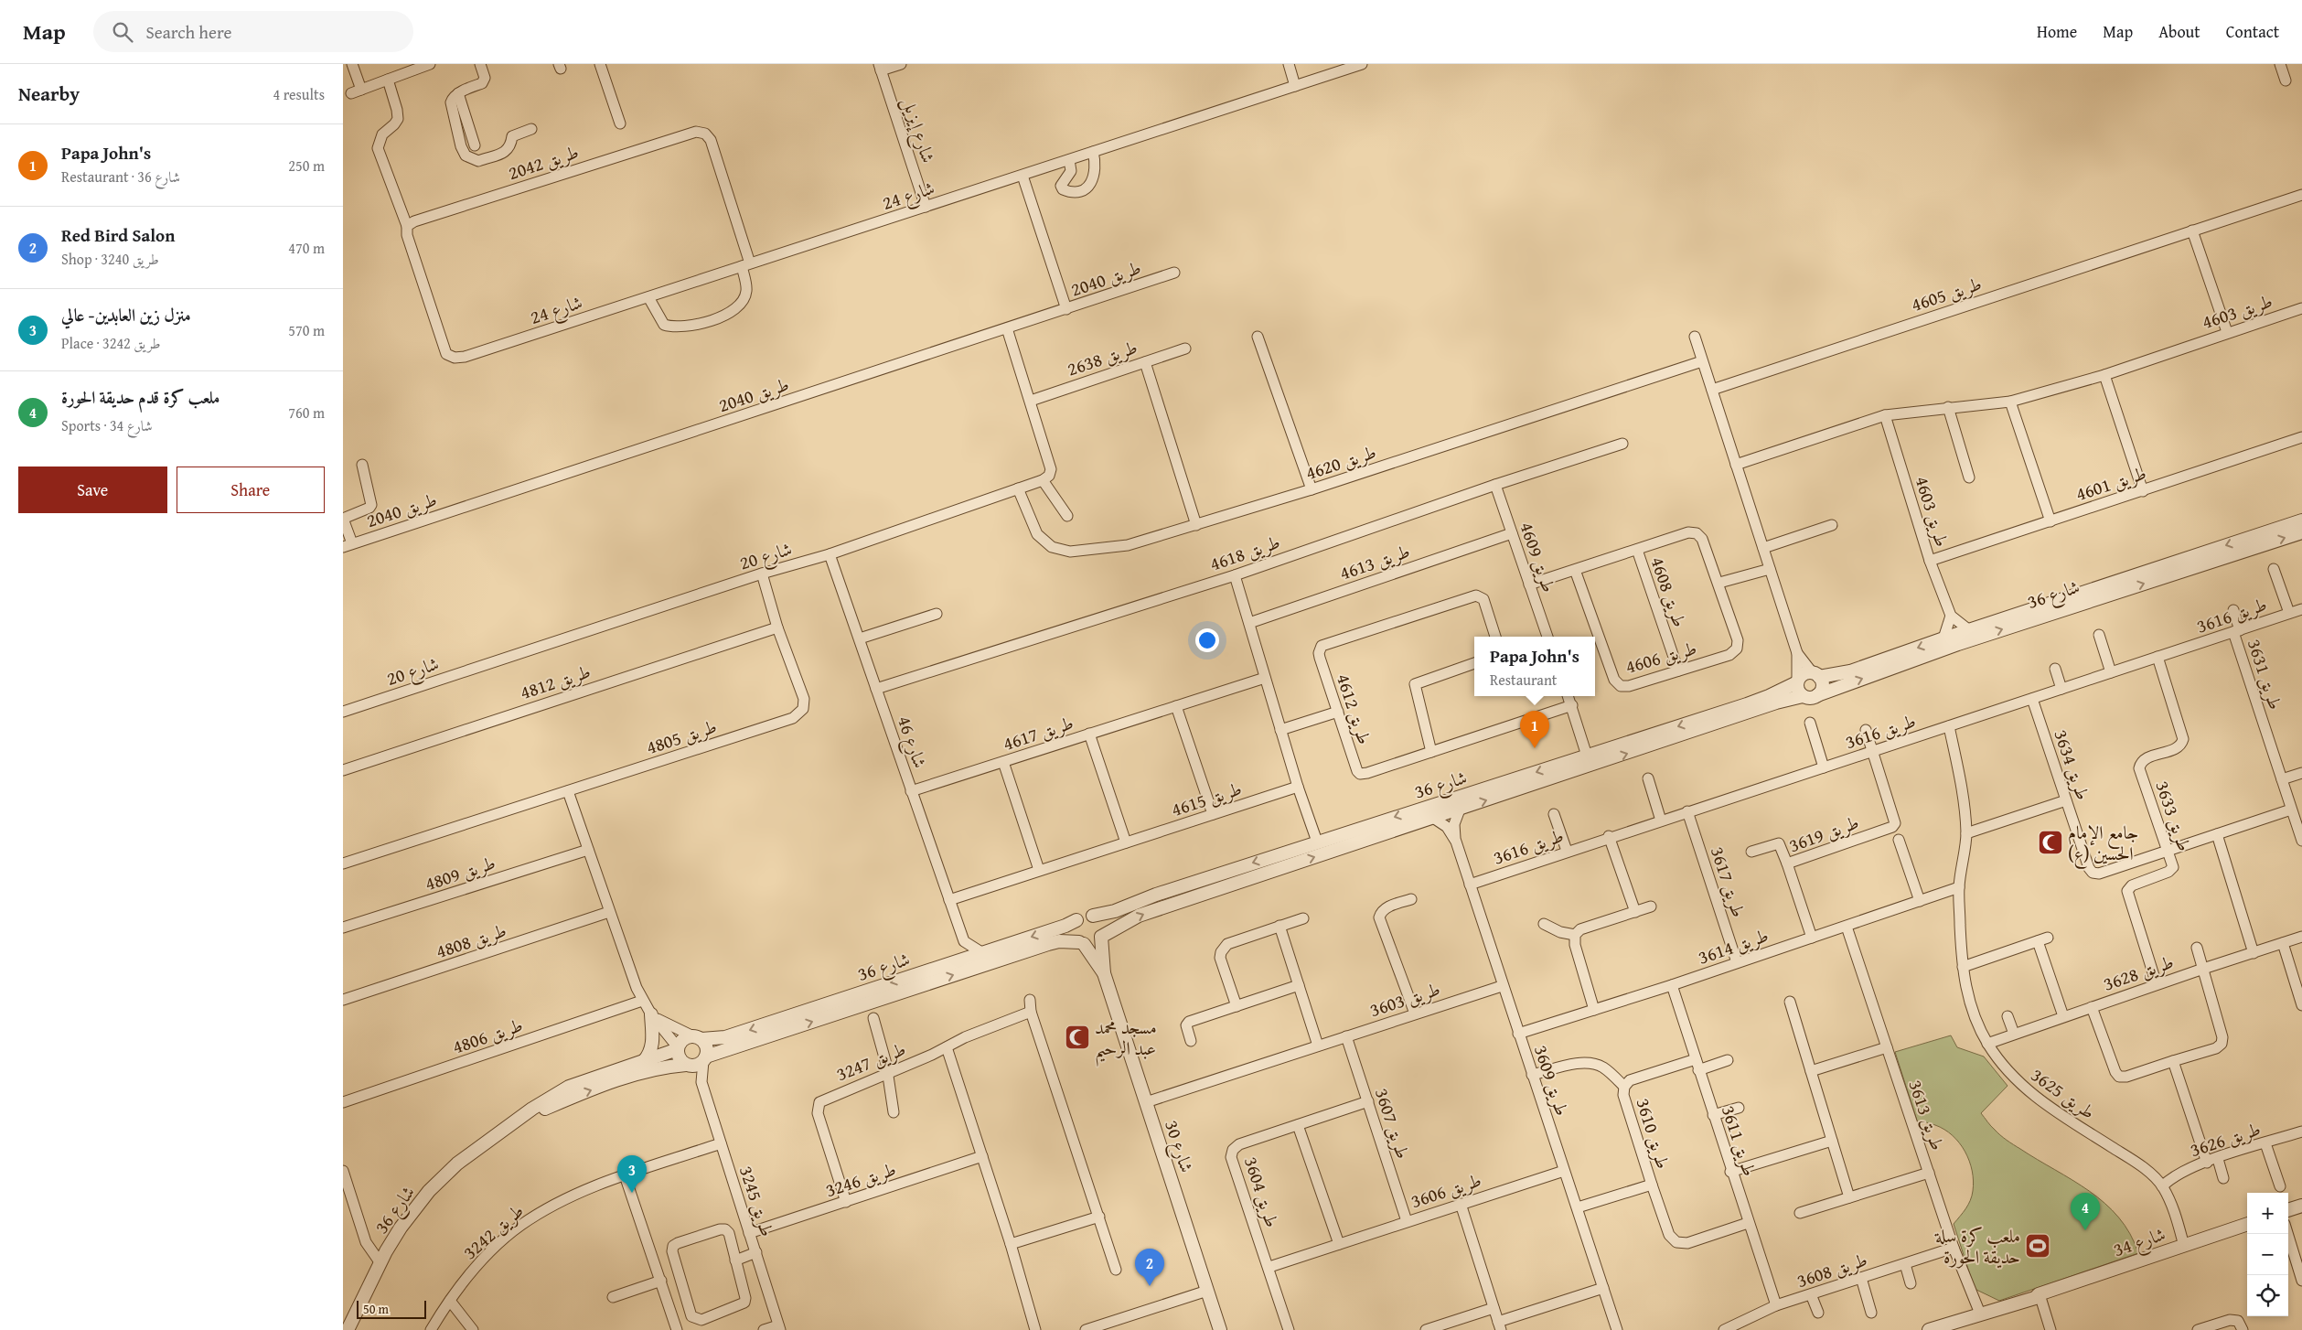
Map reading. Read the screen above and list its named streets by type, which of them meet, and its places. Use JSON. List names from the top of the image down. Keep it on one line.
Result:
{"streets":{"street":["شارع إيزيل","طريق 2042","شارع 24","طريق 2040","طريق 4605","طريق 4603","طريق 2638","طريق 4620","طريق 4601","طريق 4618","شارع 20","طريق 4609","طريق 4613","طريق 4608","شارع 36","طريق 3616","طريق 4606","طريق 3631","طريق 4812","طريق 4612","طريق 4617","طريق 4805","شارع 46","طريق 3634","طريق 4615","طريق 3633","طريق 3619","طريق 4809","طريق 3617","طريق 4808","طريق 3614","طريق 3628","طريق 3603","طريق 4806","طريق 3247","طريق 3609","طريق 3625","طريق 3613","طريق 3607","طريق 3610","طريق 3626","طريق 3611","شارع 30","طريق 3246","طريق 3606","طريق 3604","طريق 3245","طريق 3242","شارع 34","طريق 3608"]},"crossings":[["شارع إيزيل","شارع 24"],["طريق 2042","شارع 24"],["طريق 4603","طريق 4601"],["طريق 4620","شارع 20"],["طريق 4618","طريق 4609"],["طريق 4618","شارع 46"],["شارع 20","شارع 46"],["طريق 4609","طريق 4613"],["طريق 4609","طريق 4606"],["طريق 4608","طريق 4606"],["شارع 36","طريق 3609"],["شارع 36","شارع 30"],["شارع 36","طريق 3245"],["طريق 3616","طريق 3631"],["طريق 3616","طريق 3634"],["طريق 3616","طريق 3633"],["طريق 3616","طريق 3619"],["طريق 3616","طريق 3617"],["طريق 3616","طريق 3609"],["طريق 3616","طريق 3625"],["طريق 3631","طريق 3634"],["طريق 4812","طريق 4805"],["طريق 4617","شارع 46"],["شارع 46","طريق 4615"],["طريق 3634","طريق 3633"],["طريق 3633","طريق 3628"],["طريق 3619","طريق 3614"],["طريق 3617","طريق 3614"],["طريق 3614","طريق 3609"],["طريق 3614","طريق 3625"],["طريق 3614","طريق 3613"],["طريق 3614","طريق 3611"],["طريق 3628","طريق 3625"],["طريق 3603","طريق 3609"],["طريق 3603","طريق 3607"],["طريق 3603","شارع 30"],["طريق 3247","طريق 3246"],["طريق 3609","طريق 3610"],["طريق 3609","طريق 3606"],["طريق 3625","طريق 3626"],["طريق 3625","شارع 34"],["طريق 3613","شارع 34"],["طريق 3613","طريق 3608"],["طريق 3607","طريق 3606"],["طريق 3607","طريق 3604"],["طريق 3610","طريق 3611"],["طريق 3611","طريق 3608"],["طريق 3246","طريق 3245"],["طريق 3606","طريق 3604"],["طريق 3245","طريق 3242"]],"places":{"mosque":["جامع الإمام الحسين (ع)","مسجد محمد عبد الرحيم"],"sports":["ملعب كرة سلة حديقة الحورة"]},"scale_bar":"50 m","page":{"header":"Map","search":"Search here","nav":["Home","Map","About","Contact"],"heading":["Nearby","4 results"],"list":[{"mark":"1","name":"Papa John's","note":"Restaurant · شارع 36","value":"250 m"},{"mark":"2","name":"Red Bird Salon","note":"Shop · طريق 3240","value":"470 m"},{"mark":"3","name":"منزل زين العابدين- عالي","note":"Place · طريق 3242","value":"570 m"},{"mark":"4","name":"ملعب كرة قدم حديقة الحورة","note":"Sports · شارع 34","value":"760 m"}],"buttons":["Save","Share"],"popup":["Papa John's","Restaurant"],"pins":["1","3","4","2"],"map_buttons":["+","−"],"scale":"50 m"}}
